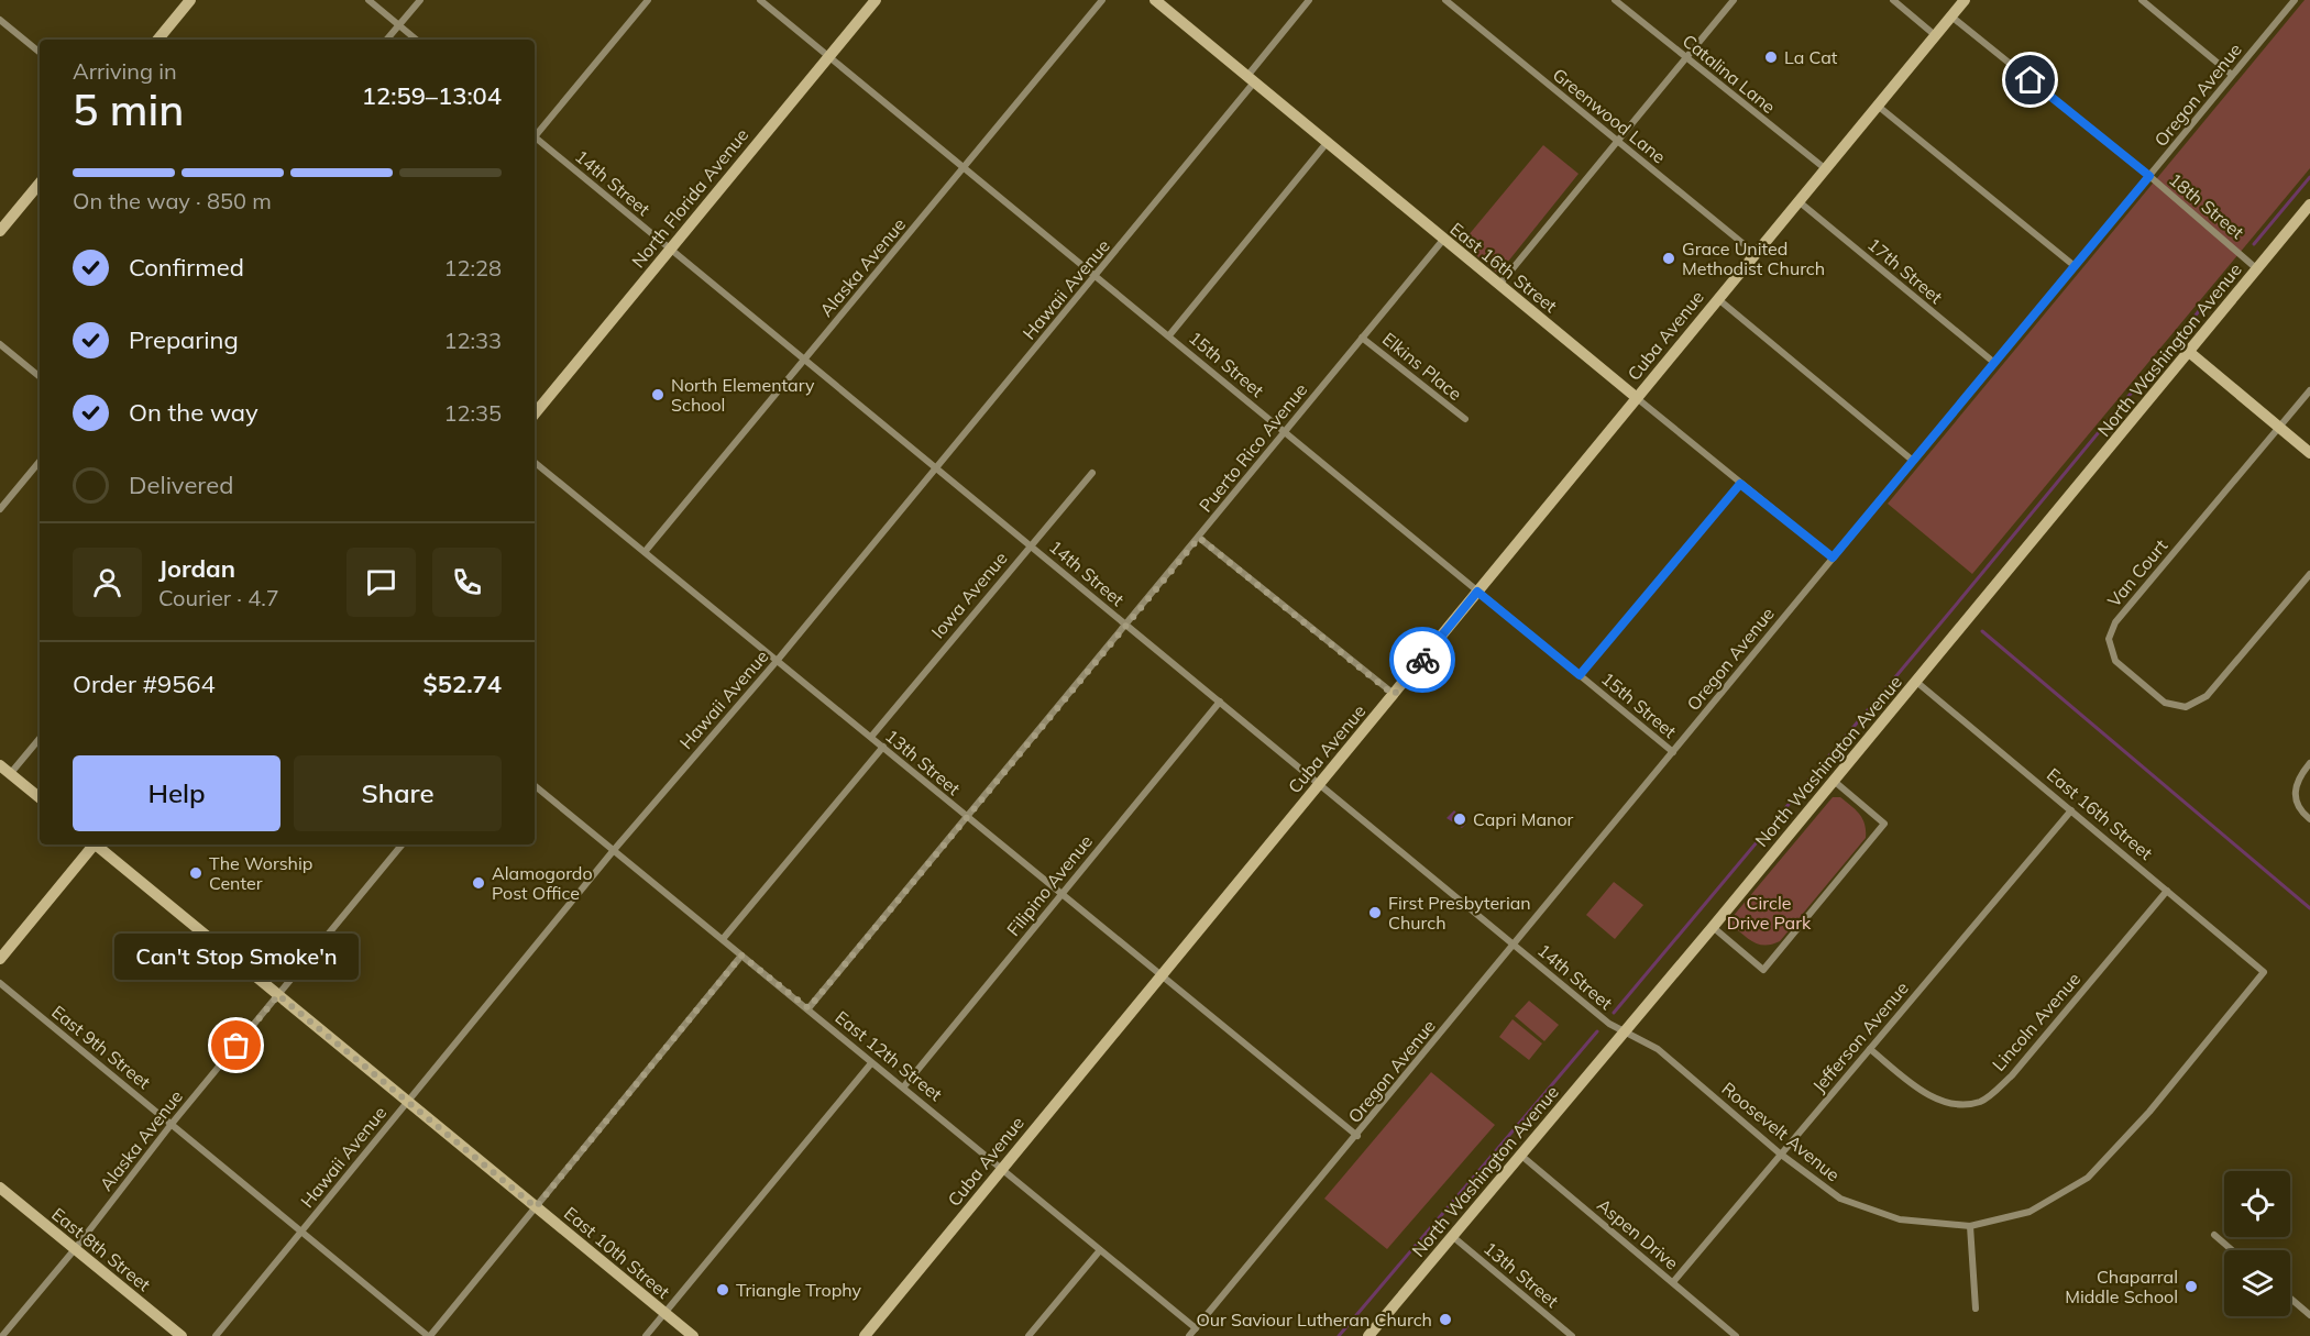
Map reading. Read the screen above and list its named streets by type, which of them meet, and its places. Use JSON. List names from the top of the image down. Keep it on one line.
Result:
{"streets":{"main road":["North Florida Avenue","East 16th Street","Cuba Avenue","North Washington Avenue","East 8th Street","East 10th Street"],"street":["Catalina Lane","Oregon Avenue","Greenwood Lane","14th Street","18th Street","Alaska Avenue","17th Street","Hawaii Avenue","15th Street","Elkins Place","Puerto Rico Avenue","Van Court","Iowa Avenue","13th Street","Filipino Avenue","Lincoln Avenue","Jefferson Avenue","East 9th Street","East 12th Street","Roosevelt Avenue","Aspen Drive"]},"crossings":[["Catalina Lane","Cuba Avenue"],["Oregon Avenue","14th Street"],["Oregon Avenue","18th Street"],["Oregon Avenue","East 16th Street"],["Oregon Avenue","17th Street"],["Oregon Avenue","15th Street"],["Oregon Avenue","13th Street"],["Oregon Avenue","East 12th Street"],["Greenwood Lane","Cuba Avenue"],["14th Street","North Florida Avenue"],["14th Street","Alaska Avenue"],["14th Street","Hawaii Avenue"],["14th Street","Cuba Avenue"],["14th Street","North Washington Avenue"],["14th Street","Puerto Rico Avenue"],["14th Street","Iowa Avenue"],["14th Street","Filipino Avenue"],["14th Street","Roosevelt Avenue"],["North Florida Avenue","15th Street"],["18th Street","Cuba Avenue"],["18th Street","North Washington Avenue"],["Alaska Avenue","15th Street"],["Alaska Avenue","13th Street"],["Alaska Avenue","East 9th Street"],["Alaska Avenue","East 8th Street"],["Alaska Avenue","East 10th Street"],["East 16th Street","Hawaii Avenue"],["East 16th Street","Cuba Avenue"],["East 16th Street","North Washington Avenue"],["East 16th Street","Puerto Rico Avenue"],["East 16th Street","Lincoln Avenue"],["East 16th Street","Jefferson Avenue"],["East 16th Street","Roosevelt Avenue"],["17th Street","Cuba Avenue"],["Hawaii Avenue","15th Street"],["Hawaii Avenue","13th Street"],["Hawaii Avenue","East 9th Street"],["Hawaii Avenue","East 12th Street"],["Hawaii Avenue","East 10th Street"],["Cuba Avenue","15th Street"],["Cuba Avenue","13th Street"],["Cuba Avenue","East 12th Street"],["North Washington Avenue","13th Street"],["North Washington Avenue","Roosevelt Avenue"],["North Washington Avenue","Aspen Drive"],["15th Street","Puerto Rico Avenue"],["Elkins Place","Puerto Rico Avenue"],["Puerto Rico Avenue","13th Street"],["Puerto Rico Avenue","East 12th Street"],["Iowa Avenue","13th Street"],["13th Street","Filipino Avenue"],["Filipino Avenue","East 12th Street"],["Lincoln Avenue","Jefferson Avenue"],["Jefferson Avenue","Roosevelt Avenue"],["Jefferson Avenue","Aspen Drive"]],"parks":["Circle Drive Park"],"places":["La Cat","Grace United Methodist Church","North Elementary School","Capri Manor","The Worship Center","Alamogordo Post Office","First Presbyterian Church","Can't Stop Smoke'n","Chaparral Middle School","Triangle Trophy","Our Saviour Lutheran Church"],"page":{"heading":["5 min","Arriving in","12:59–13:04"],"panel":["Jordan","Courier · 4.7","Order #9564","$52.74"],"bar":"On the way · 850 m","list":[["Confirmed","12:28"],["Preparing","12:33"],["On the way","12:35"],"Delivered"],"buttons":["Help","Share"],"bubble":"Can't Stop Smoke'n"}}
